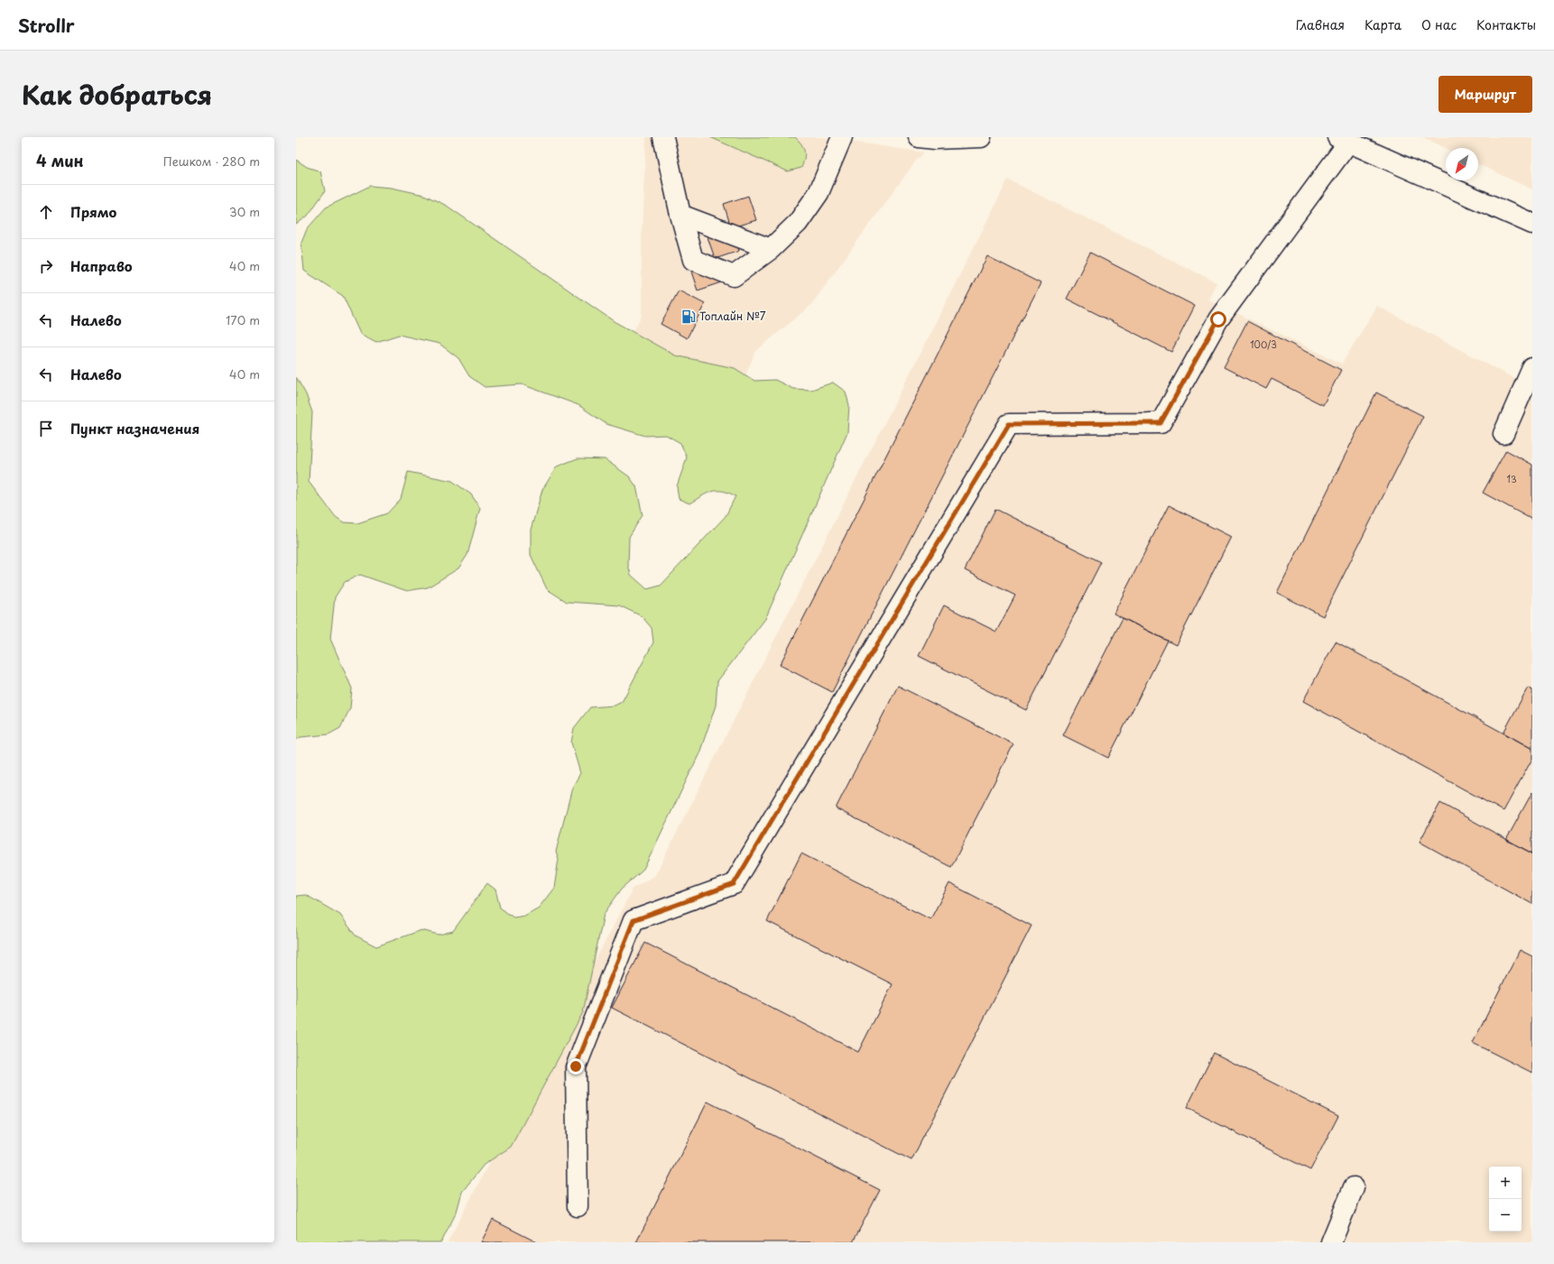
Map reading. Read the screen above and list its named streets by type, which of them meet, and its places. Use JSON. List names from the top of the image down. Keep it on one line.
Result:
{"places":{"fuel station":["Топлайн №7"]},"house_numbers":["100/3","13"],"north":"bottom left","page":{"header":"Strollr","nav":["Главная","Карта","О нас","Контакты"],"title":"Как добраться","buttons":"Маршрут","heading":["4 мин","Пешком · 280 m"],"list":[["Прямо","30 m"],["Направо","40 m"],["Налево","170 m"],["Налево","40 m"],"Пункт назначения"],"map_buttons":["+","−"]}}
